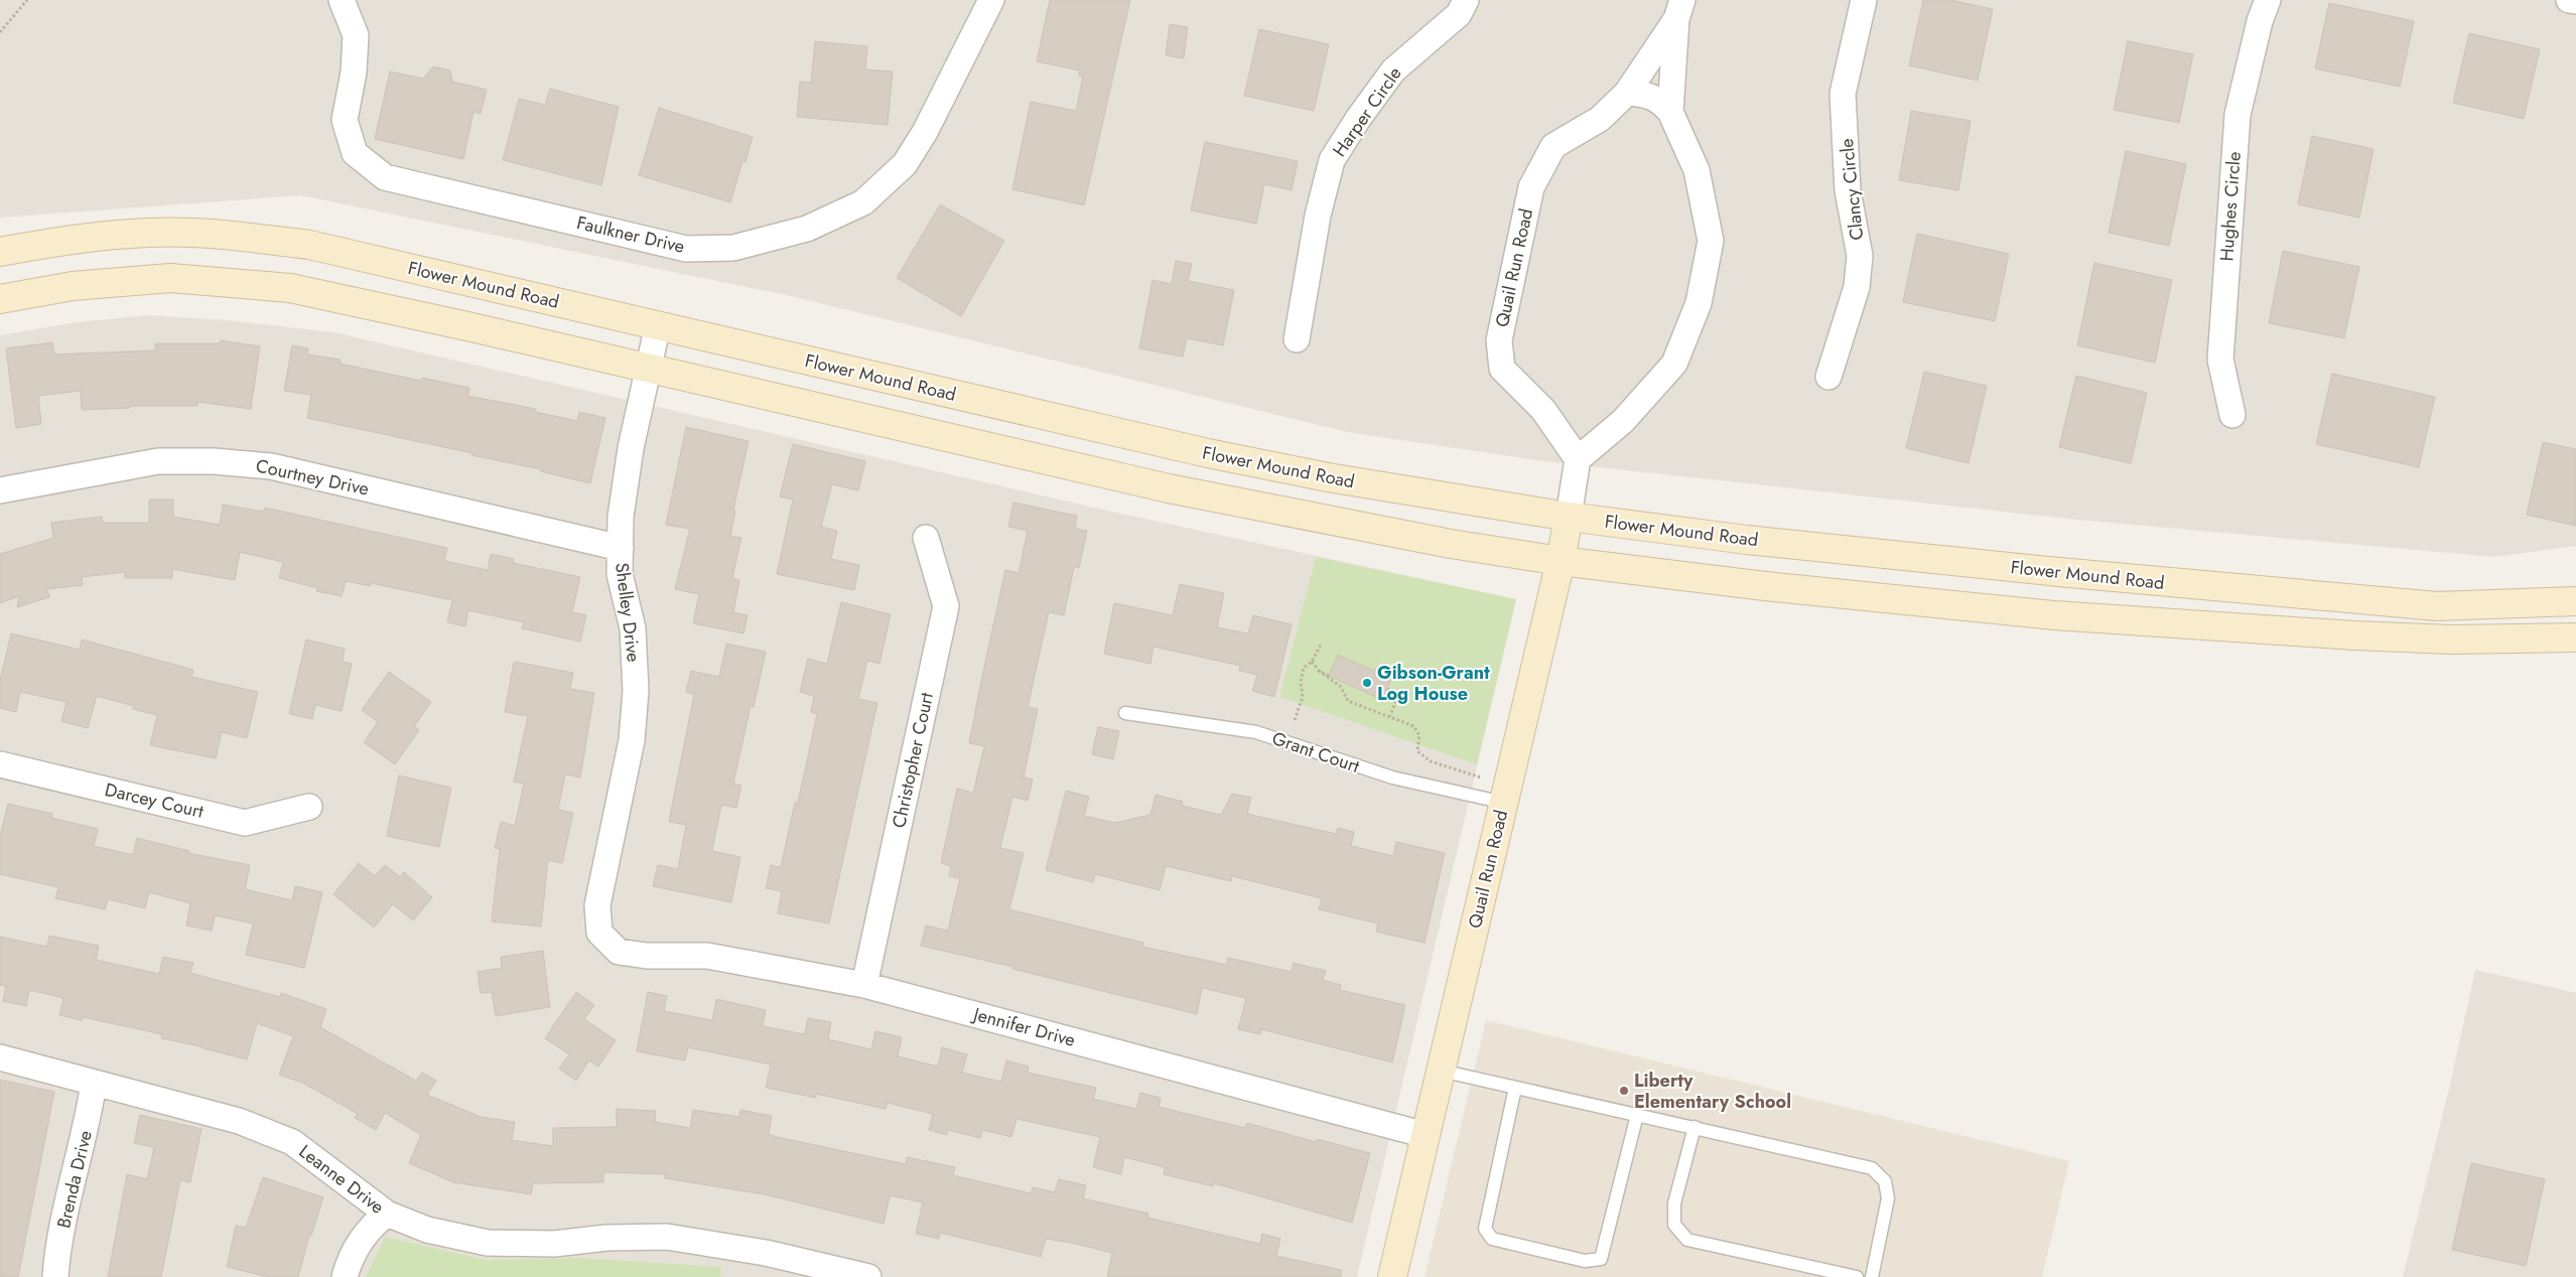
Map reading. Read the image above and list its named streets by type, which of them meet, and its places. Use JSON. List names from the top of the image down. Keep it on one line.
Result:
{"streets":{"main road":["Quail Run Road","Flower Mound Road"],"street":["Harper Circle","Clancy Circle","Hughes Circle","Faulkner Drive","Courtney Drive","Shelley Drive","Christopher Court","Darcey Court","Jennifer Drive","Brenda Drive","Leanne Drive"],"lane":["Grant Court"]},"crossings":[["Quail Run Road","Flower Mound Road"],["Quail Run Road","Grant Court"],["Quail Run Road","Jennifer Drive"],["Flower Mound Road","Shelley Drive"],["Courtney Drive","Shelley Drive"],["Shelley Drive","Jennifer Drive"],["Christopher Court","Jennifer Drive"],["Brenda Drive","Leanne Drive"]],"places":["Gibson-Grant Log House","Liberty Elementary School"]}
